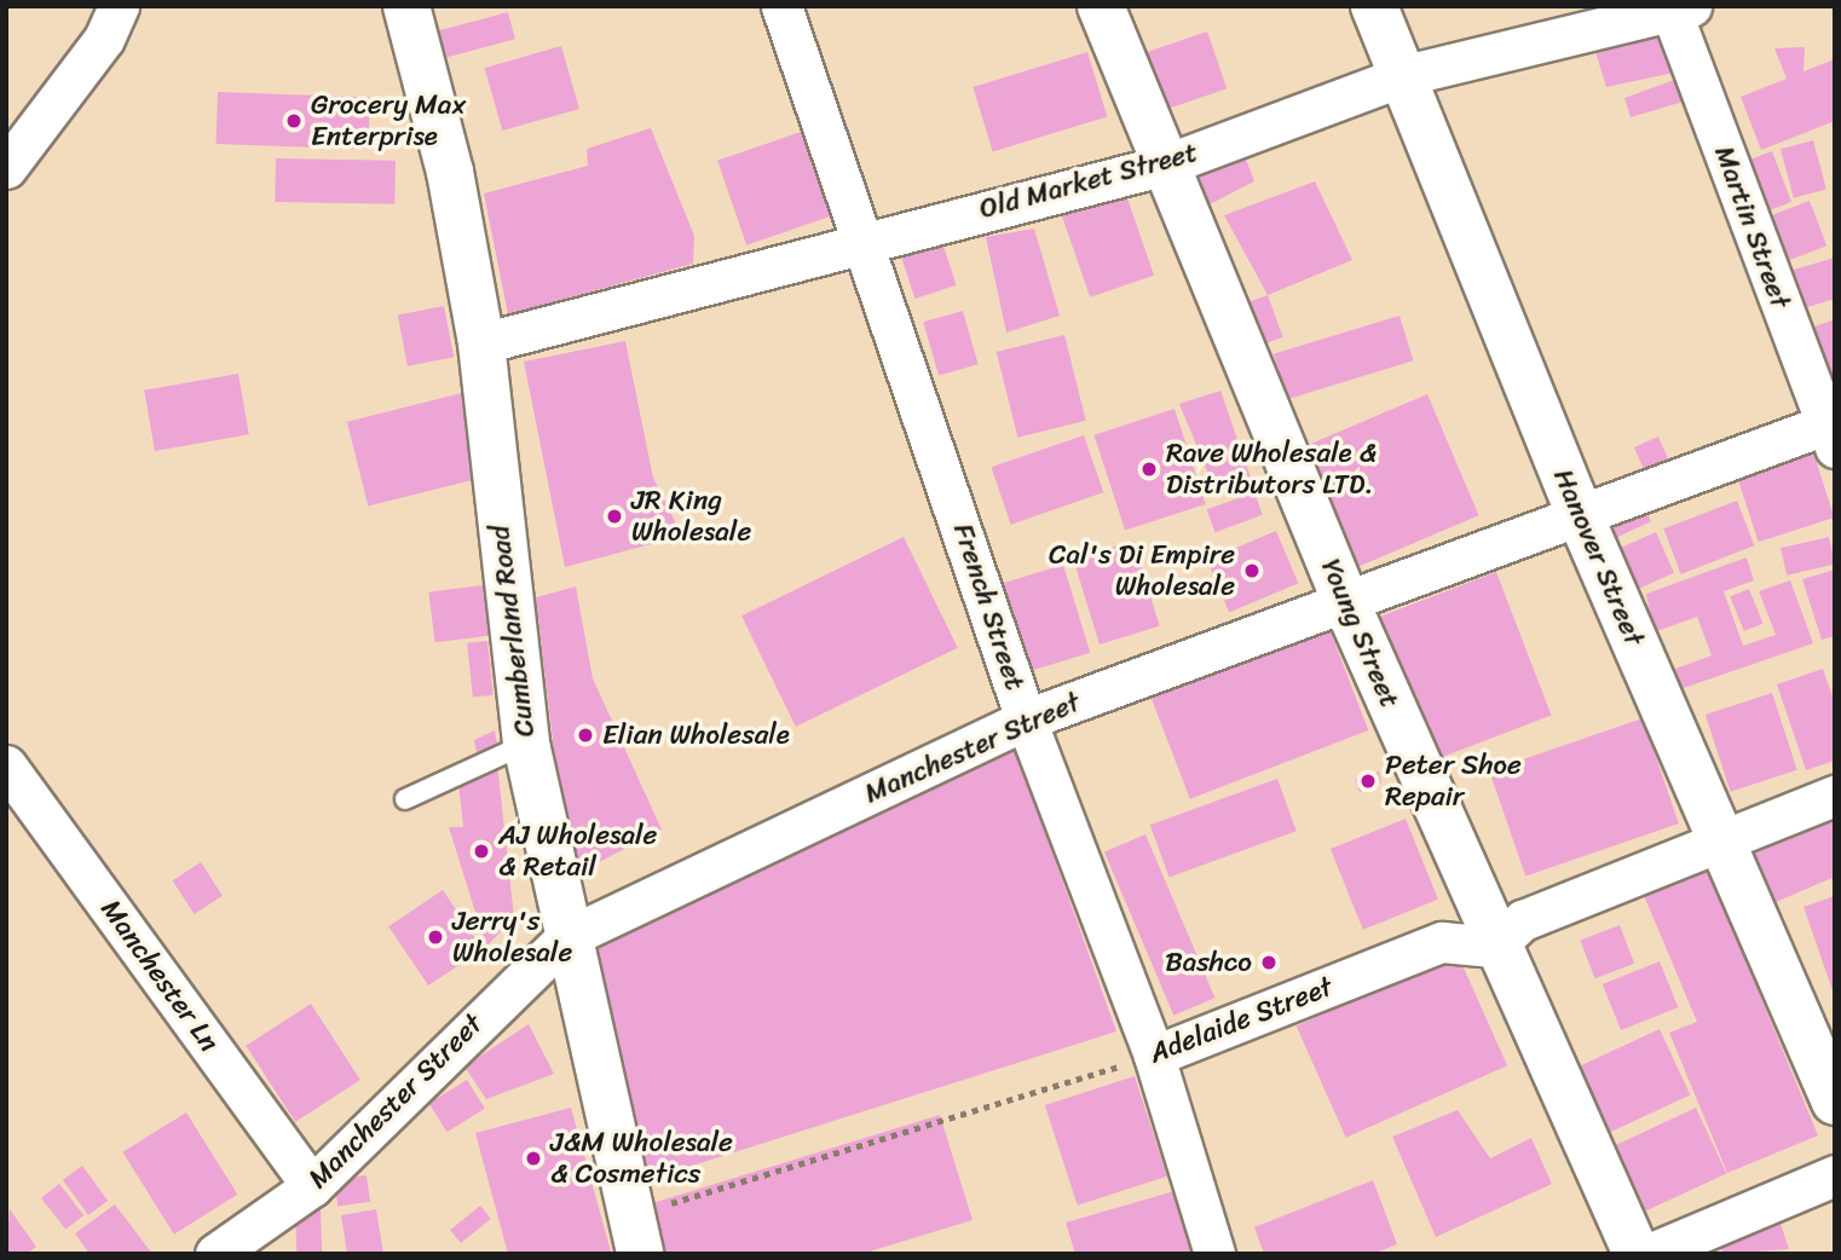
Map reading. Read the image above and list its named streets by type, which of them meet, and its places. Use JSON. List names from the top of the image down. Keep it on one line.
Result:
{"streets":{"street":["Old Market Street","Martin Street","Hanover Street","French Street","Cumberland Road","Young Street","Manchester Street","Manchester Ln","Adelaide Street"]},"crossings":[["Old Market Street","Martin Street"],["Old Market Street","Hanover Street"],["Old Market Street","French Street"],["Old Market Street","Cumberland Road"],["Old Market Street","Young Street"],["Martin Street","Manchester Street"],["Hanover Street","Manchester Street"],["French Street","Manchester Street"],["French Street","Adelaide Street"],["Cumberland Road","Manchester Street"],["Cumberland Road","Adelaide Street"],["Young Street","Manchester Street"],["Young Street","Adelaide Street"],["Manchester Street","Manchester Ln"]],"places":["Grocery Max Enterprise","Rave Wholesale & Distributors LTD.","JR King Wholesale","Cal's Di Empire Wholesale","Elian Wholesale","Peter Shoe Repair","AJ Wholesale & Retail","Jerry's Wholesale","Bashco","J&M Wholesale & Cosmetics"]}
